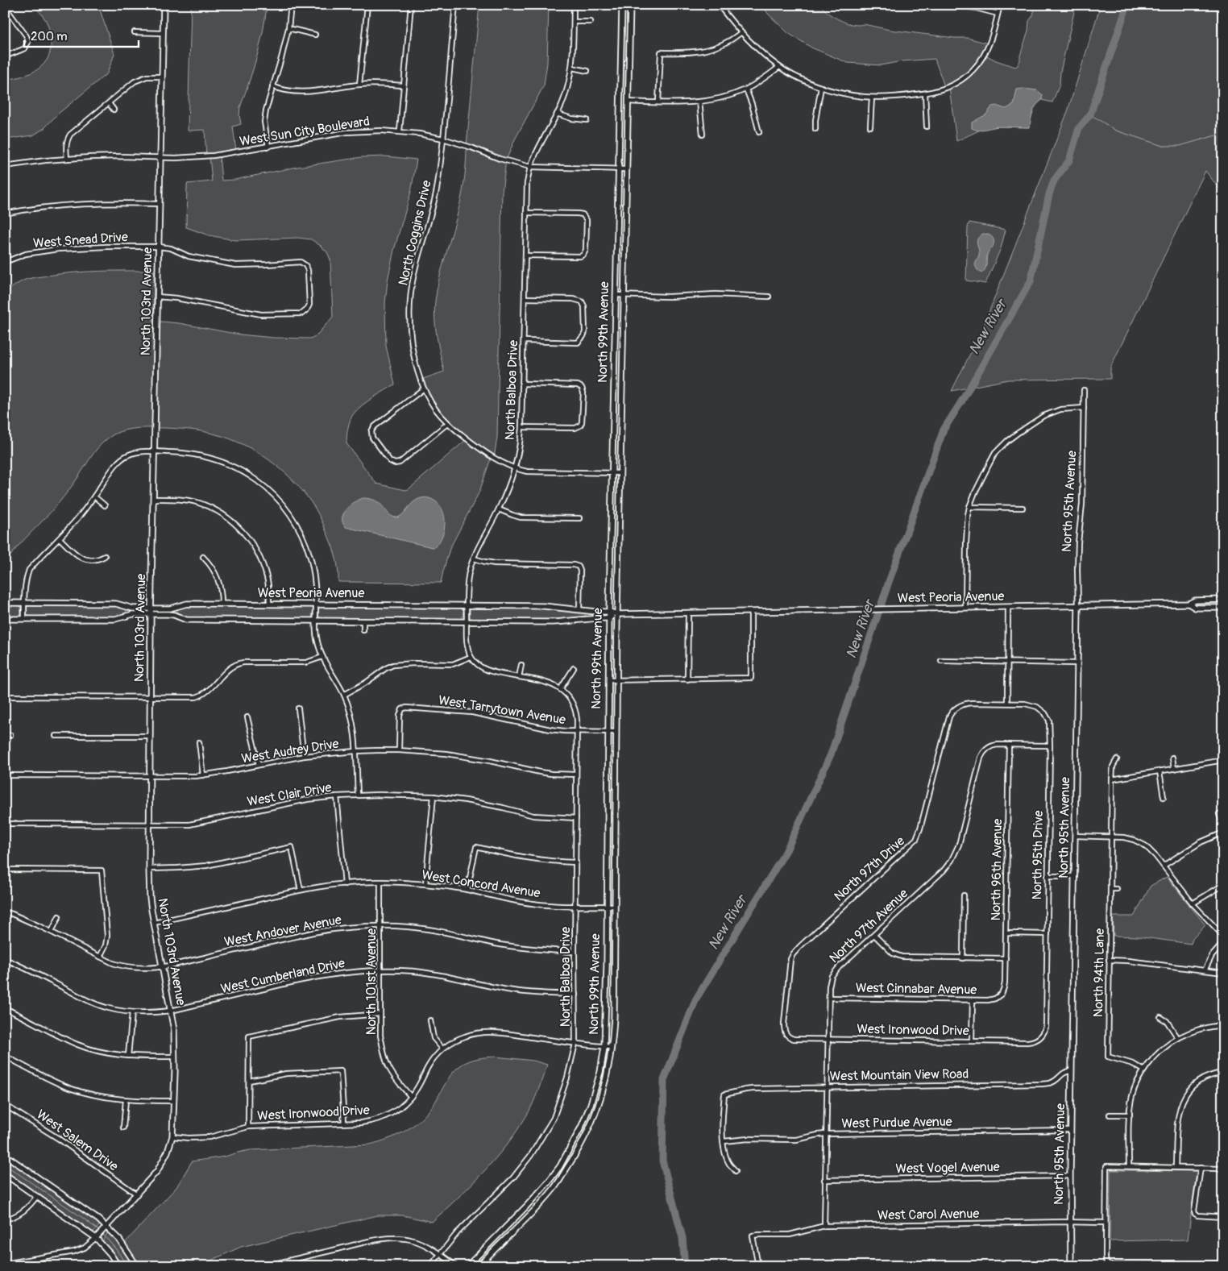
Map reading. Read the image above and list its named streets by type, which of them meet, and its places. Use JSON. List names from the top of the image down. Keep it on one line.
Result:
{"streets":{"street":["West Sun City Boulevard","North Coggins Drive","West Snead Drive","North 103rd Avenue","North 99th Avenue","North Balboa Drive","North 95th Avenue","West Peoria Avenue","West Tarrytown Avenue","West Audrey Drive","West Clair Drive","North 95th Drive","North 97th Drive","North 96th Avenue","West Concord Avenue","North 97th Avenue","West Andover Avenue","North 94th Lane","West Cumberland Drive","North 101st Avenue","West Cinnabar Avenue","West Ironwood Drive","West Mountain View Road","West Purdue Avenue","West Salem Drive","West Vogel Avenue","West Carol Avenue"]},"crossings":[["West Sun City Boulevard","North Coggins Drive"],["West Sun City Boulevard","North 103rd Avenue"],["West Sun City Boulevard","North 99th Avenue"],["West Sun City Boulevard","North Balboa Drive"],["North Coggins Drive","North 99th Avenue"],["North Coggins Drive","North Balboa Drive"],["West Snead Drive","North 103rd Avenue"],["North 103rd Avenue","West Peoria Avenue"],["North 103rd Avenue","West Audrey Drive"],["North 103rd Avenue","West Clair Drive"],["North 103rd Avenue","West Concord Avenue"],["North 103rd Avenue","West Andover Avenue"],["North 103rd Avenue","West Cumberland Drive"],["North 103rd Avenue","West Ironwood Drive"],["North 103rd Avenue","West Salem Drive"],["North 99th Avenue","West Peoria Avenue"],["North 99th Avenue","West Tarrytown Avenue"],["North 99th Avenue","West Concord Avenue"],["North 99th Avenue","West Ironwood Drive"],["North Balboa Drive","West Peoria Avenue"],["North Balboa Drive","West Tarrytown Avenue"],["North Balboa Drive","West Audrey Drive"],["North Balboa Drive","West Clair Drive"],["North Balboa Drive","West Concord Avenue"],["North Balboa Drive","West Andover Avenue"],["North Balboa Drive","West Cumberland Drive"],["North Balboa Drive","West Ironwood Drive"],["North 95th Avenue","West Peoria Avenue"],["North 95th Avenue","West Mountain View Road"],["North 95th Avenue","West Purdue Avenue"],["North 95th Avenue","West Vogel Avenue"],["North 95th Avenue","West Carol Avenue"],["West Tarrytown Avenue","West Audrey Drive"],["North 95th Drive","North 97th Drive"],["North 95th Drive","North 97th Avenue"],["North 95th Drive","West Ironwood Drive"],["North 97th Drive","West Ironwood Drive"],["North 96th Avenue","North 97th Avenue"],["North 96th Avenue","West Cinnabar Avenue"],["West Concord Avenue","North 101st Avenue"],["North 97th Avenue","West Cinnabar Avenue"],["North 97th Avenue","West Ironwood Drive"],["North 97th Avenue","West Mountain View Road"],["North 97th Avenue","West Purdue Avenue"],["North 97th Avenue","West Vogel Avenue"],["North 97th Avenue","West Carol Avenue"],["West Andover Avenue","North 101st Avenue"],["West Cumberland Drive","North 101st Avenue"],["North 101st Avenue","West Ironwood Drive"],["West Mountain View Road","West Purdue Avenue"]],"water":["New River"],"scale_bar":"200 m"}
